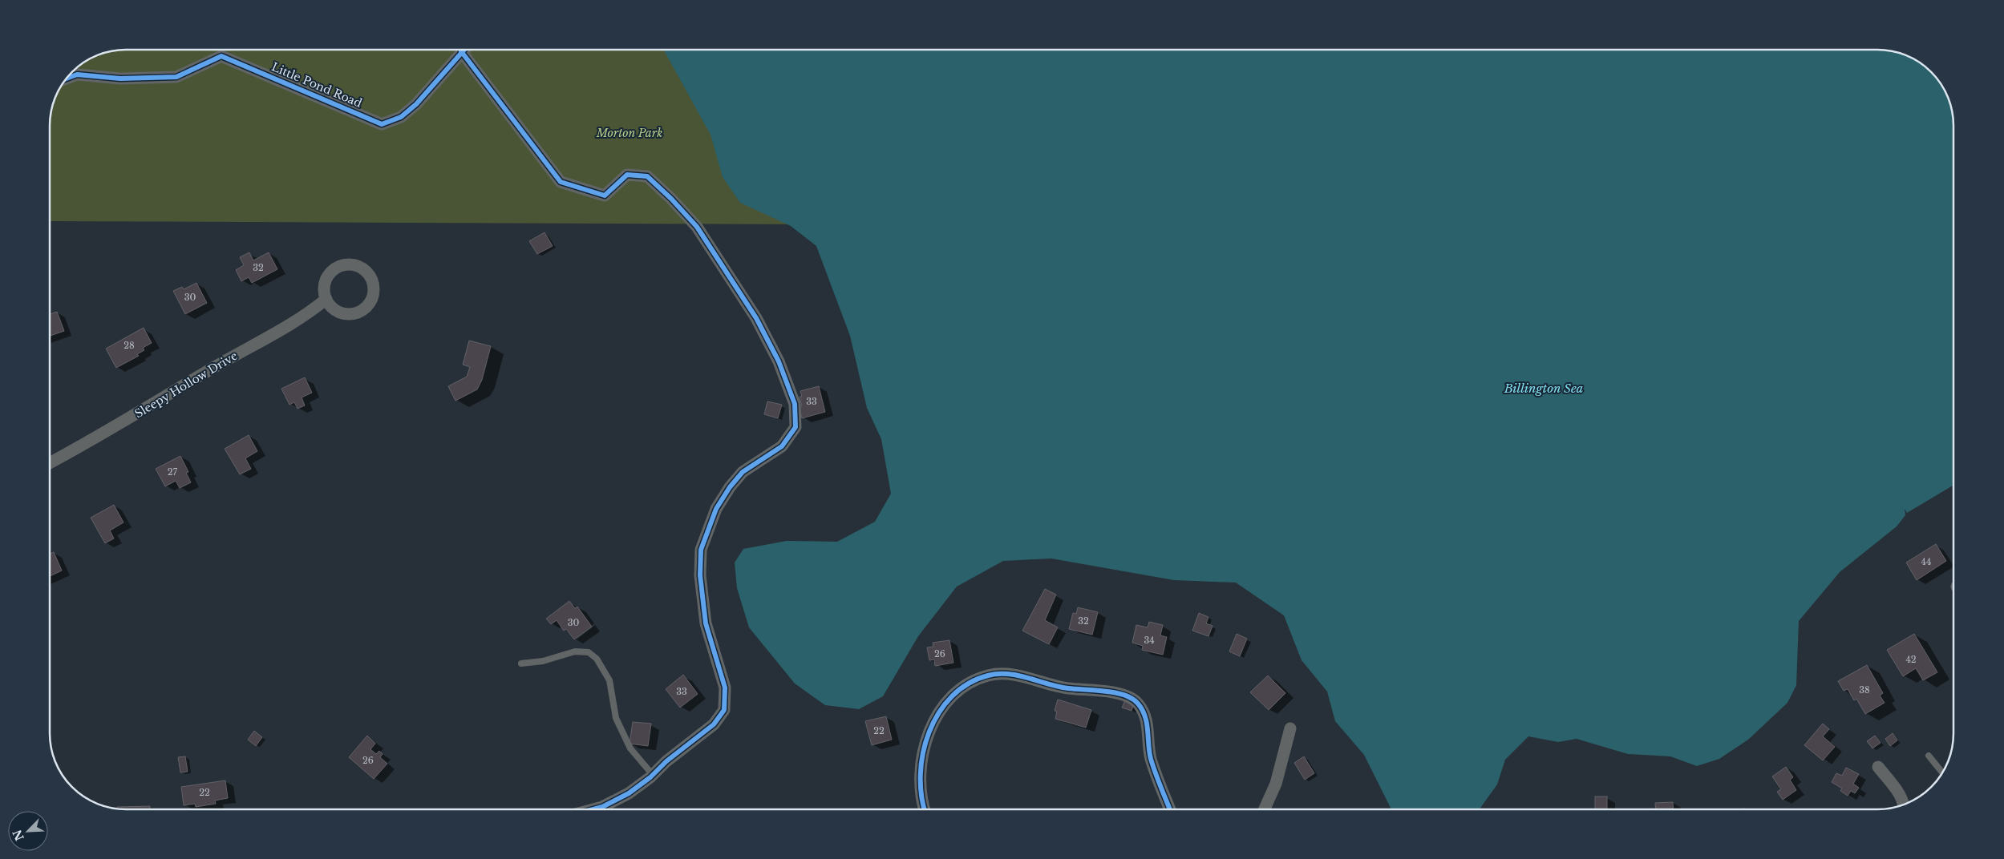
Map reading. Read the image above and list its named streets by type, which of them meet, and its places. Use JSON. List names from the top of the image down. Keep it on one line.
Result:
{"streets":{"street":["Little Pond Road","Sleepy Hollow Drive"]},"water":["Billington Sea"],"parks":["Morton Park"],"house_numbers":["32","30","28","33","27","44","32","30","34","26","42","38","33","22","26","22"],"north":"bottom left"}
